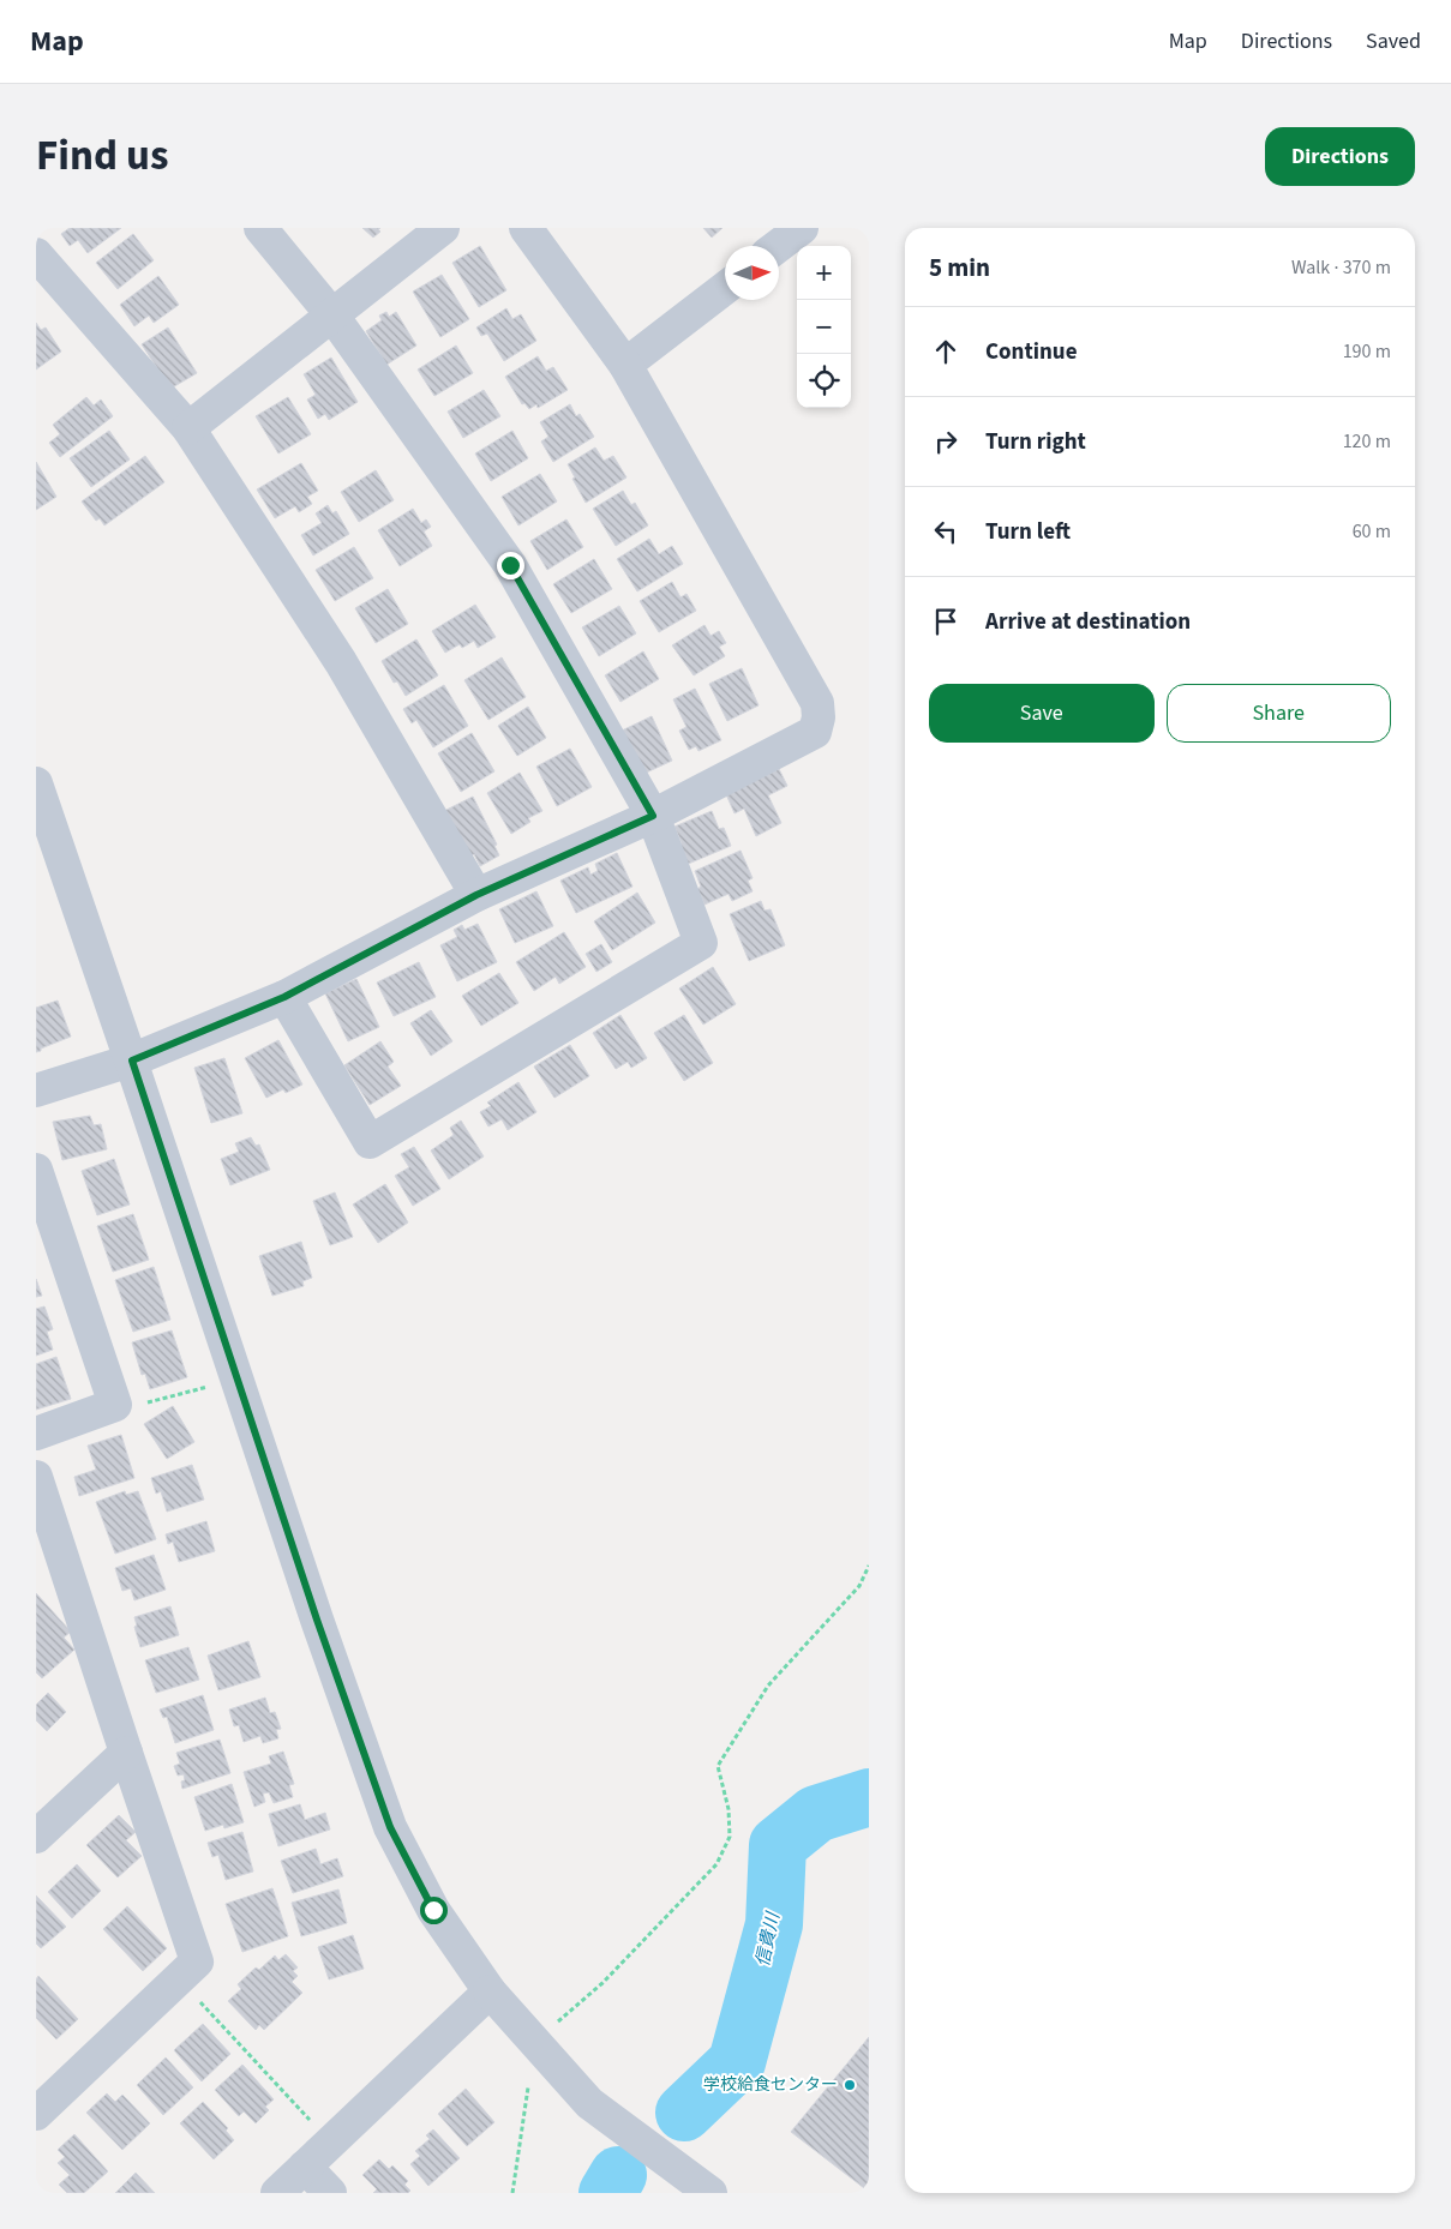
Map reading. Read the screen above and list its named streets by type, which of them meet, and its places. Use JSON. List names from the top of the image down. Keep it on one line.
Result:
{"water":["信貴川"],"places":["学校給食センター"],"north":"right","page":{"header":"Map","nav":["Map","Directions","Saved"],"title":"Find us","buttons":["Directions",["Save","Share"]],"heading":["5 min","Walk · 370 m"],"map_buttons":["+","−"],"list":[["Continue","190 m"],["Turn right","120 m"],["Turn left","60 m"],"Arrive at destination"]}}
